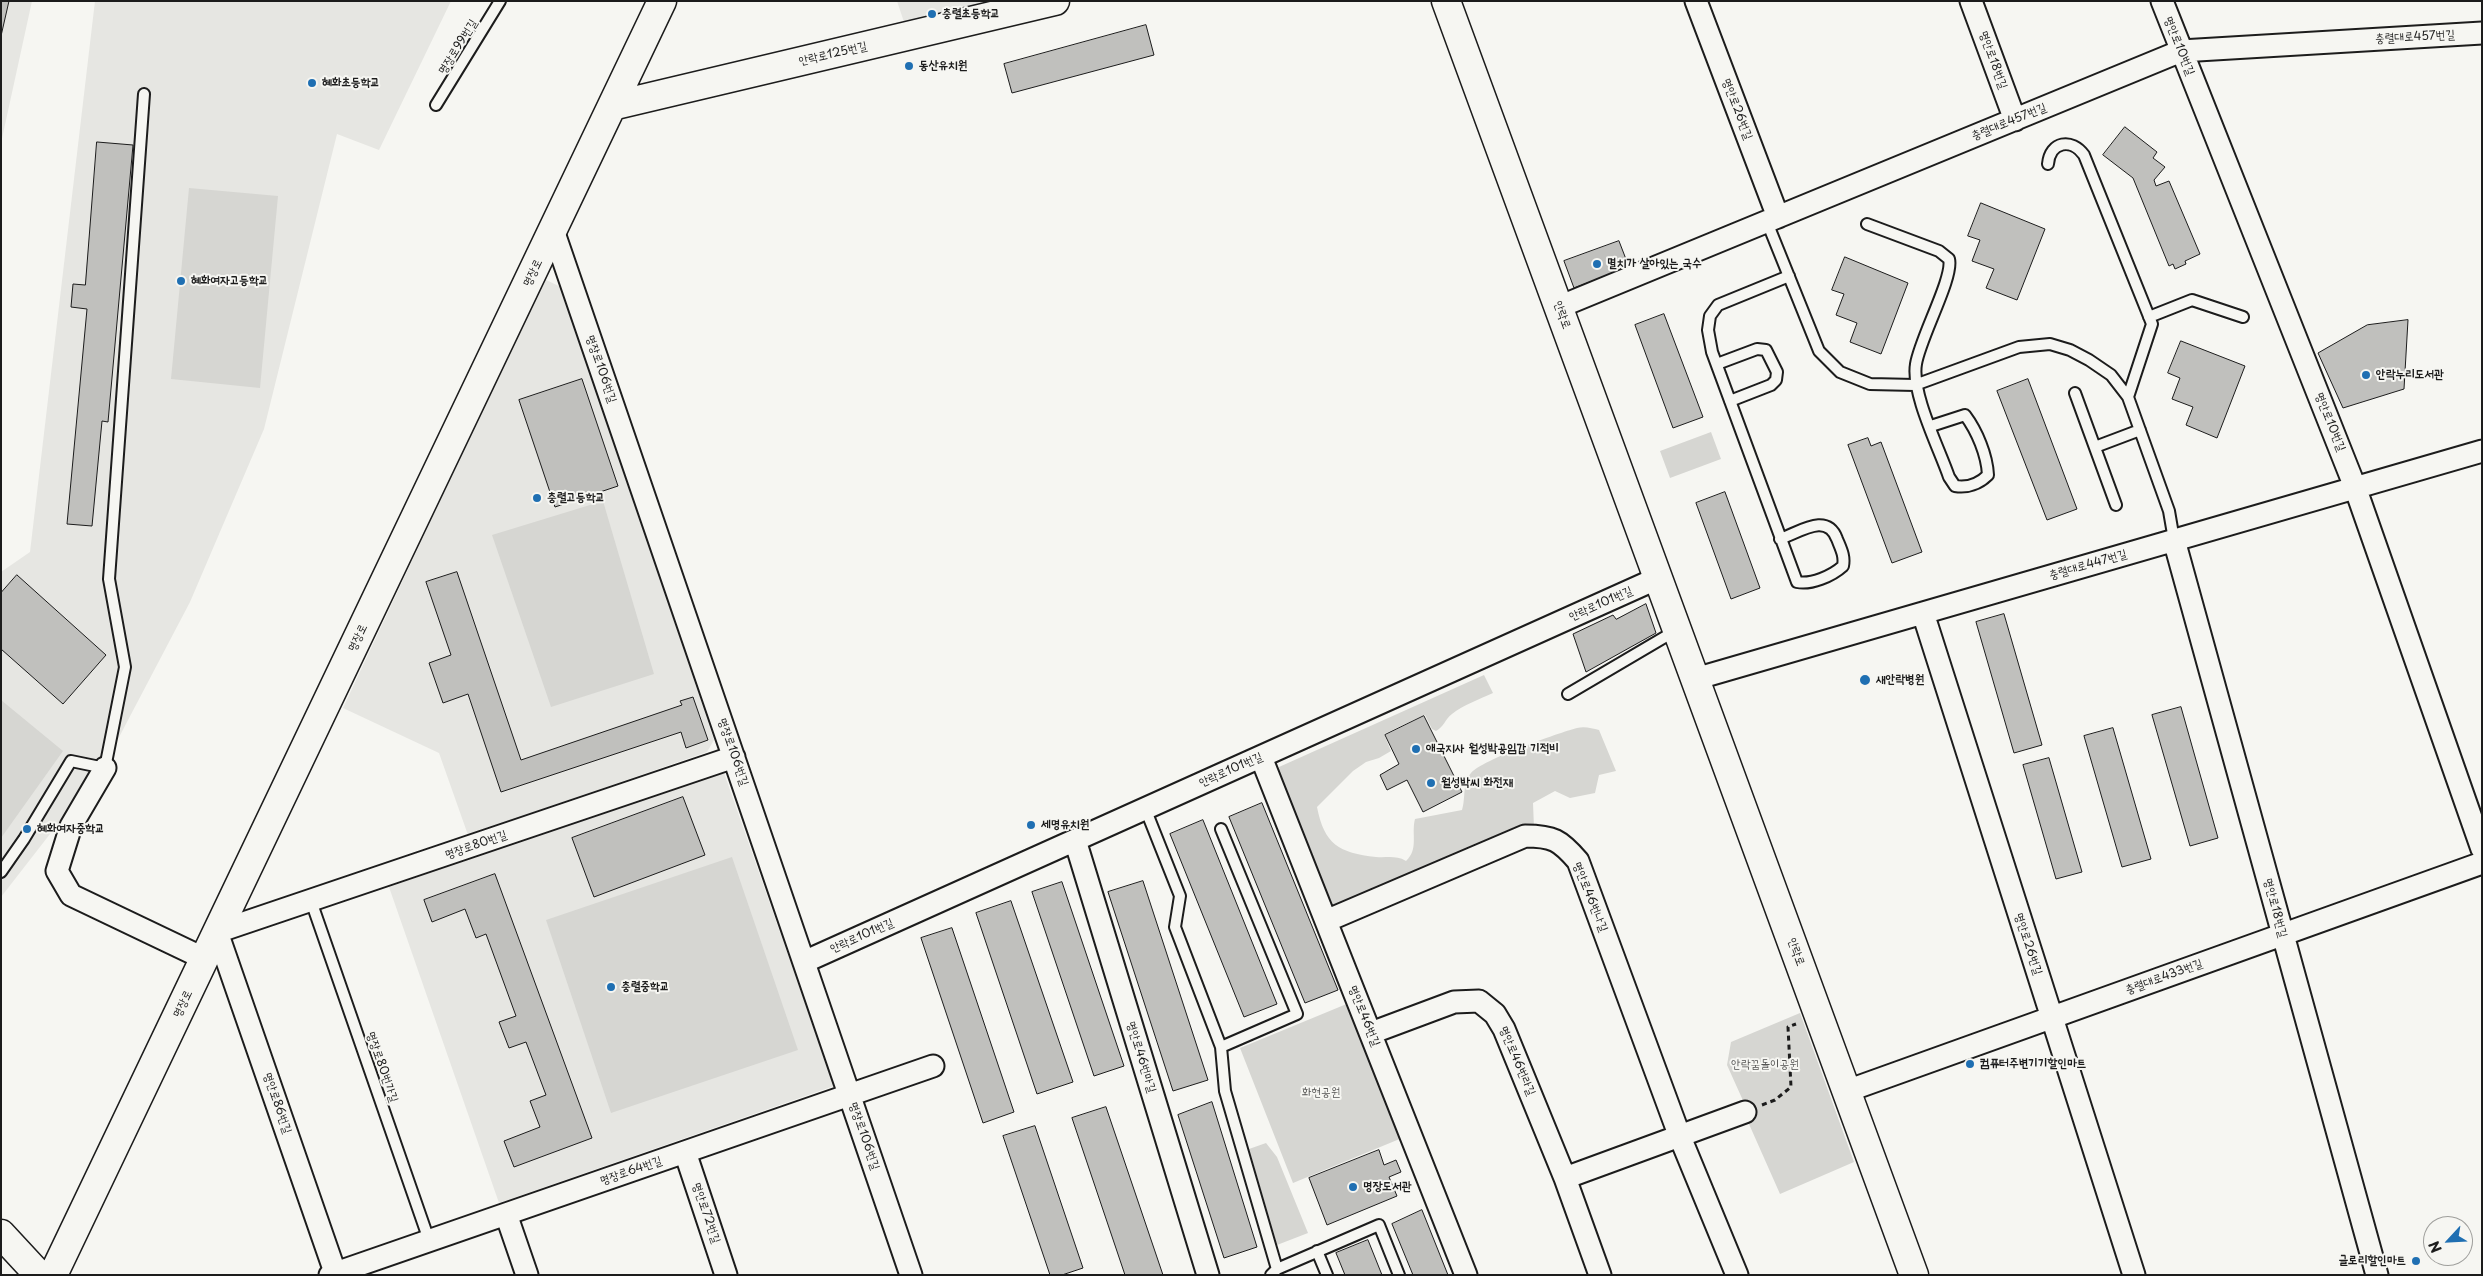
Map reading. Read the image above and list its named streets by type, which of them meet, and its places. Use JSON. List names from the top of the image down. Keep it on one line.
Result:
{"streets":{"main road":["안락로125번길","명장로","안락로"],"street":["충렬대로457번길","명안로10번길","명안로18번길","명안로26번길","명장로106번길","충렬대로447번길","안락로101번길","명장로80번길","명안로46번나길","충렬대로433번길","명안로46번길","명안로46번마길","명안로46번라길","명안로86번길","명장로64번길","명안로72번길"],"lane":["명장로99번길","명장로80번가길"]},"crossings":[["충렬대로457번길","명안로10번길"],["충렬대로457번길","명안로18번길"],["충렬대로457번길","명안로26번길"],["충렬대로457번길","안락로"],["명안로10번길","충렬대로447번길"],["안락로125번길","명장로"],["명안로18번길","충렬대로447번길"],["명안로18번길","충렬대로433번길"],["명안로26번길","충렬대로447번길"],["명안로26번길","충렬대로433번길"],["명장로","명장로106번길"],["명장로","명장로80번길"],["명장로","명안로86번길"],["안락로","충렬대로447번길"],["안락로","안락로101번길"],["안락로","충렬대로433번길"],["명장로106번길","안락로101번길"],["명장로106번길","명장로80번길"],["명장로106번길","명장로64번길"],["안락로101번길","명안로46번길"],["안락로101번길","명안로46번마길"],["명장로80번길","명장로80번가길"],["명장로80번길","명안로86번길"],["명안로46번나길","명안로46번길"],["명안로46번길","명안로46번라길"],["명장로80번가길","명장로64번길"],["명안로86번길","명장로64번길"],["명장로64번길","명안로72번길"]],"parks":["안락꿈돌이공원","화현공원"],"places":["충렬초등학교","동산유치원","혜화초등학교","멸치가 살아있는 국수","혜화여자고등학교","안락누리도서관","충렬고등학교","새안락병원","애국지사 월성박공임갑 기적비","월성박씨 화전재","세명유치원","혜화여자중학교","충렬중학교","컴퓨터주변기기할인마트","명장도서관","글로리할인마트"],"north":"bottom left"}
